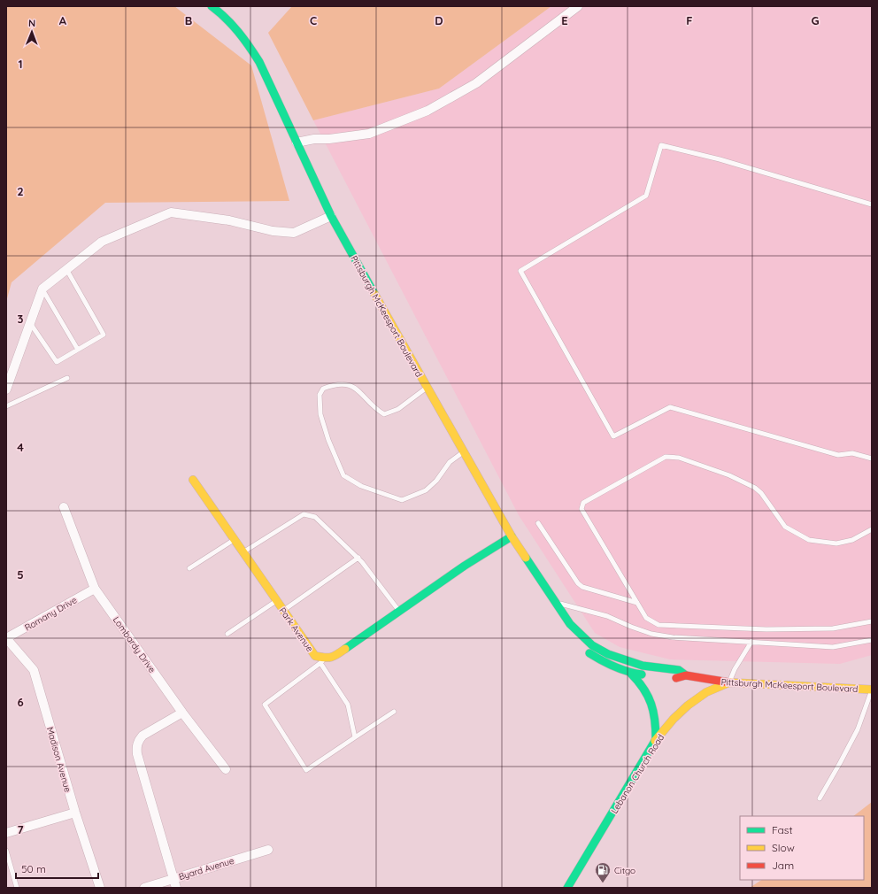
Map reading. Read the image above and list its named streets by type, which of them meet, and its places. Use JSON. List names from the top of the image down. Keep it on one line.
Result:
{"streets":{"main road":["Pittsburgh McKeesport Boulevard","Park Avenue","Lebanon Church Road"],"street":["Romany Drive","Lombardy Drive","Madison Avenue","Byard Avenue"]},"crossings":[["Pittsburgh McKeesport Boulevard","Lebanon Church Road"],["Romany Drive","Lombardy Drive"],["Romany Drive","Madison Avenue"]],"places":{"fuel station":["Citgo"]},"legend":["Fast","Slow","Jam"],"scale_bar":"50 m","north":"top","grid":{"columns":["A","B","C","D","E","F","G"],"rows":["1","2","3","4","5","6","7"]}}
